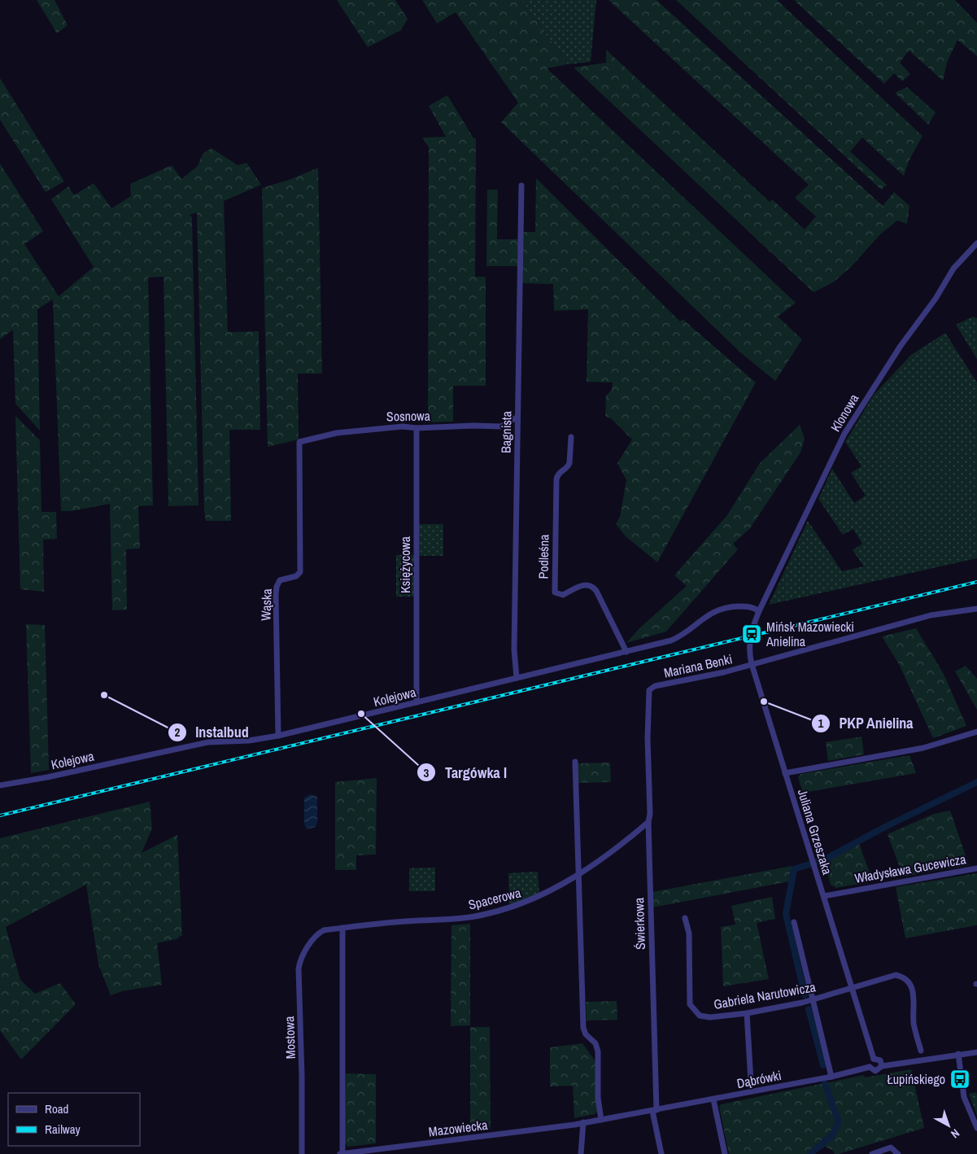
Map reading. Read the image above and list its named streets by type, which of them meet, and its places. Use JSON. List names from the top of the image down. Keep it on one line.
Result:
{"streets":{"street":["Klonowa","Sosnowa","Bagnista","Podleśna","Księżycowa","Wąska","Mariana Benki","Kolejowa","Juliana Grzeszaka","Władysława Gucewicza","Spacerowa","Świerkowa","Gabriela Narutowicza","Mostowa","Dąbrówki","Mazowiecka"]},"crossings":[["Klonowa","Kolejowa"],["Klonowa","Juliana Grzeszaka"],["Sosnowa","Bagnista"],["Sosnowa","Księżycowa"],["Sosnowa","Wąska"],["Bagnista","Kolejowa"],["Podleśna","Kolejowa"],["Księżycowa","Kolejowa"],["Wąska","Kolejowa"],["Mariana Benki","Juliana Grzeszaka"],["Mariana Benki","Świerkowa"],["Kolejowa","Juliana Grzeszaka"],["Juliana Grzeszaka","Władysława Gucewicza"],["Juliana Grzeszaka","Gabriela Narutowicza"],["Juliana Grzeszaka","Dąbrówki"],["Spacerowa","Świerkowa"],["Spacerowa","Mostowa"],["Świerkowa","Dąbrówki"],["Dąbrówki","Mazowiecka"]],"places":{"station":["Mińsk Mazowiecki Anielina"],"other":["Instalbud","PKP Anielina","Targówka I"],"bus stop":["Łupińskiego"]},"legend":["Road","Railway"],"north":"bottom right"}
